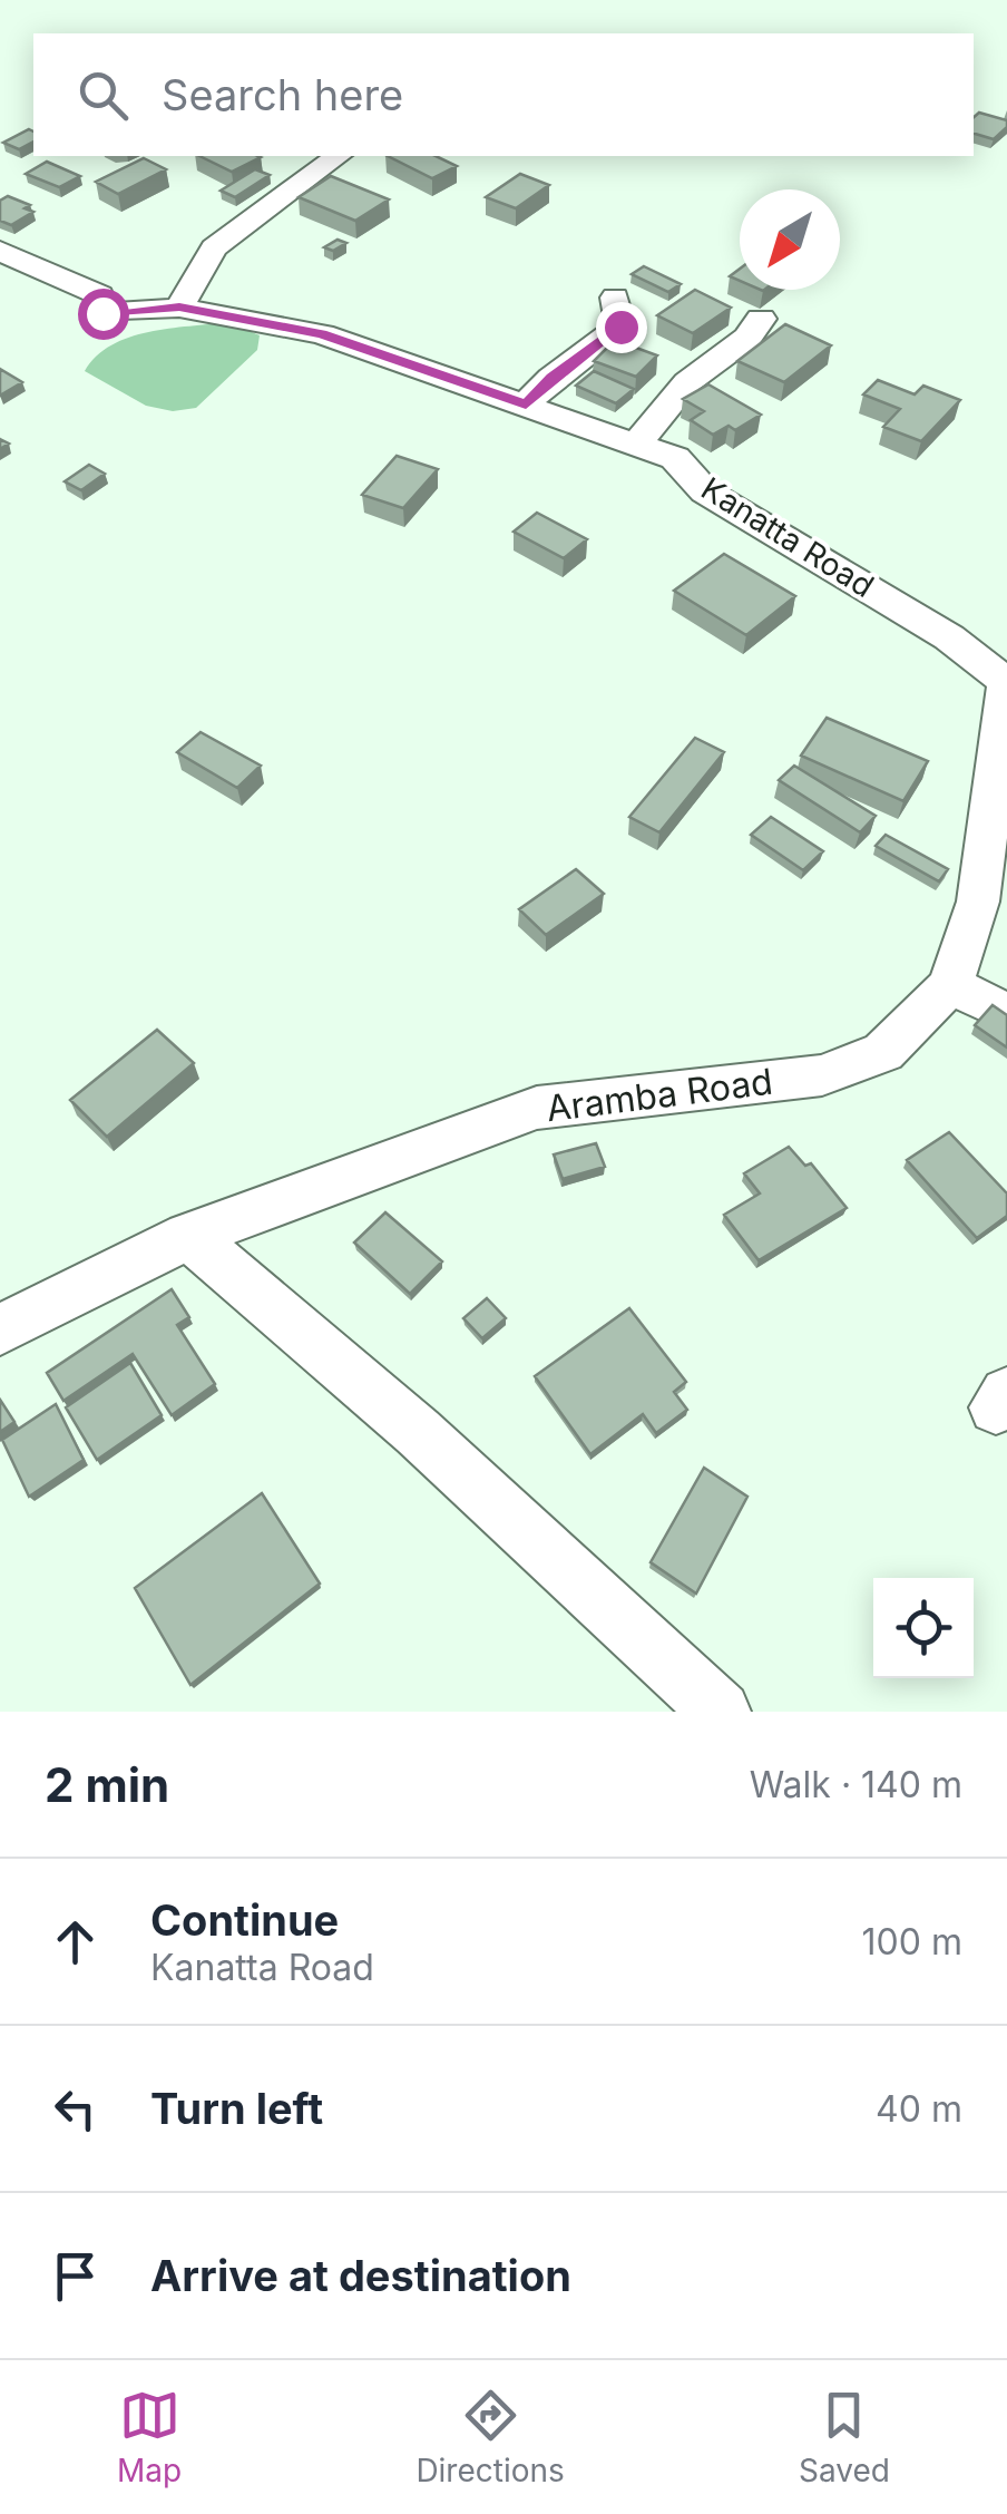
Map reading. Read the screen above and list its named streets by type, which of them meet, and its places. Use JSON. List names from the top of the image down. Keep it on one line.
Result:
{"streets":{"street":["Kanatta Road","Aramba Road"]},"crossings":[["Kanatta Road","Aramba Road"]],"north":"bottom left","page":{"search":"Search here","heading":["2 min","Walk · 140 m"],"list":[["Continue","Kanatta Road","100 m"],["Turn left","40 m"],"Arrive at destination"],"nav":["Map","Directions","Saved"]}}
